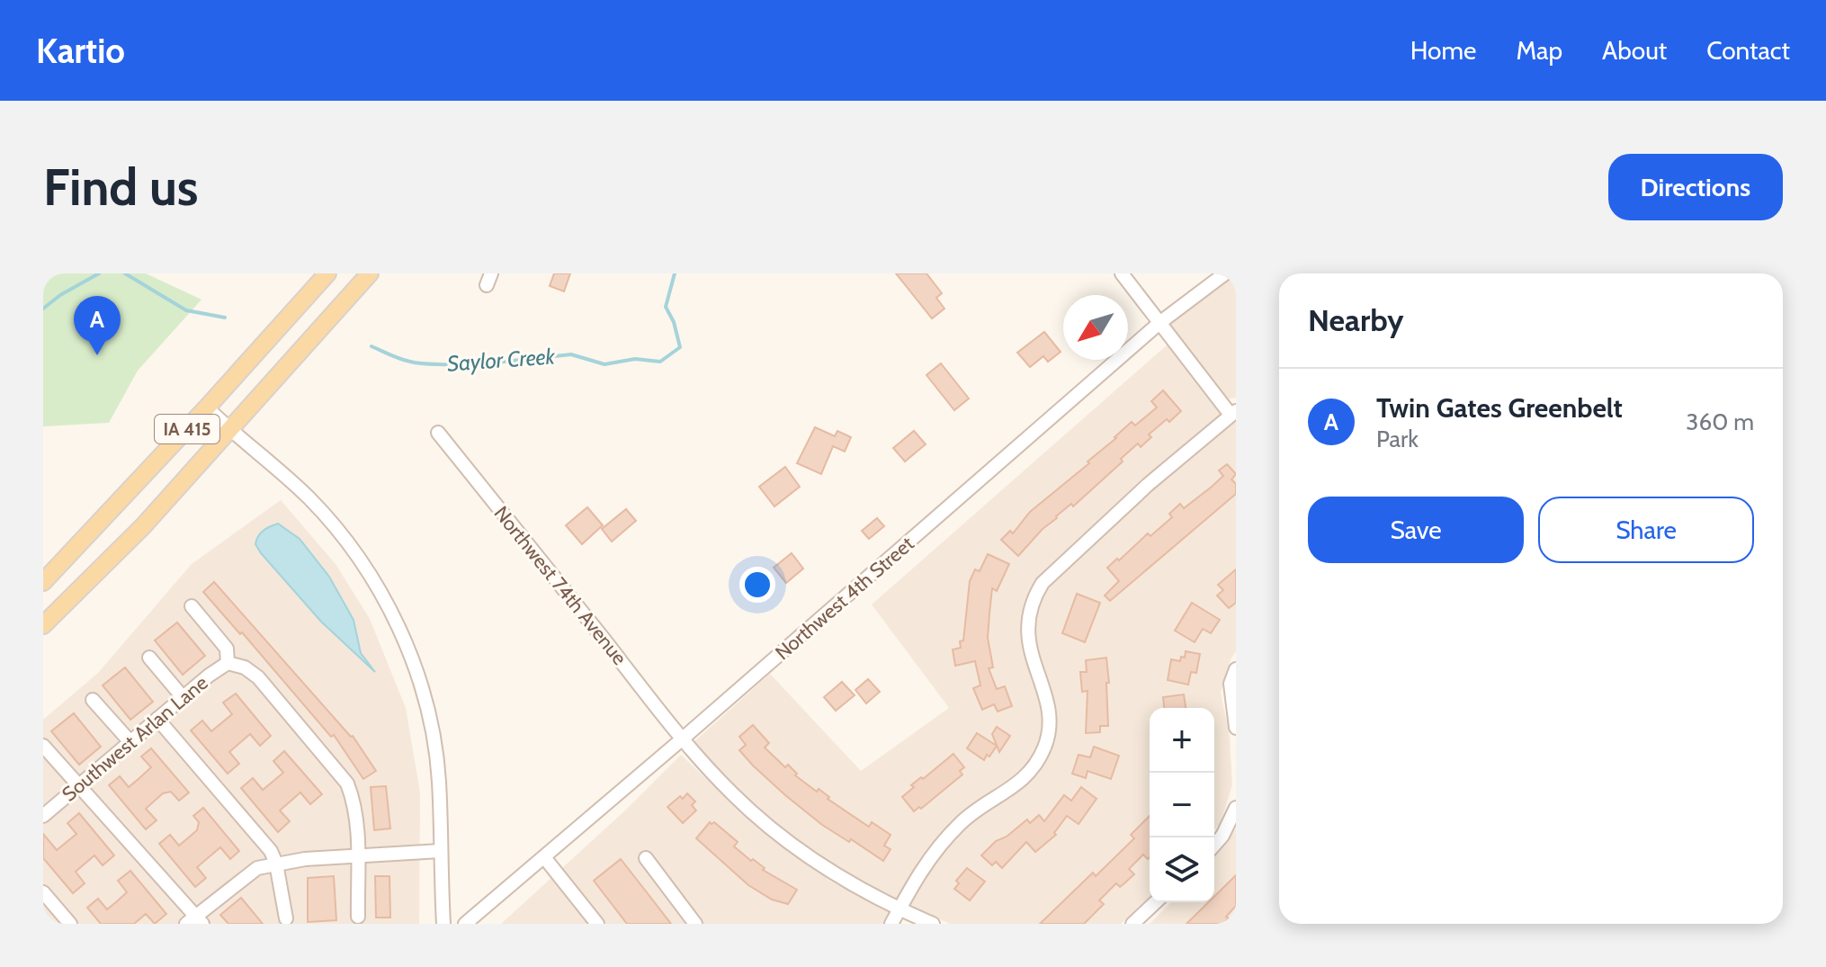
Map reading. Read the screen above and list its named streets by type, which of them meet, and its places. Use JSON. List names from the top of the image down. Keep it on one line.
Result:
{"streets":{"main road":["IA 415"],"street":["Northwest 74th Avenue","Northwest 4th Street","Southwest Arlan Lane"]},"crossings":[["Northwest 74th Avenue","Northwest 4th Street"]],"water":["Saylor Creek"],"north":"bottom left","page":{"header":"Kartio","nav":["Home","Map","About","Contact"],"buttons":["Directions",["Save","Share"]],"title":"Find us","heading":"Nearby","pins":"A","list":[{"mark":"A","name":"Twin Gates Greenbelt","note":"Park","value":"360 m"}],"map_buttons":["+","−"]}}
